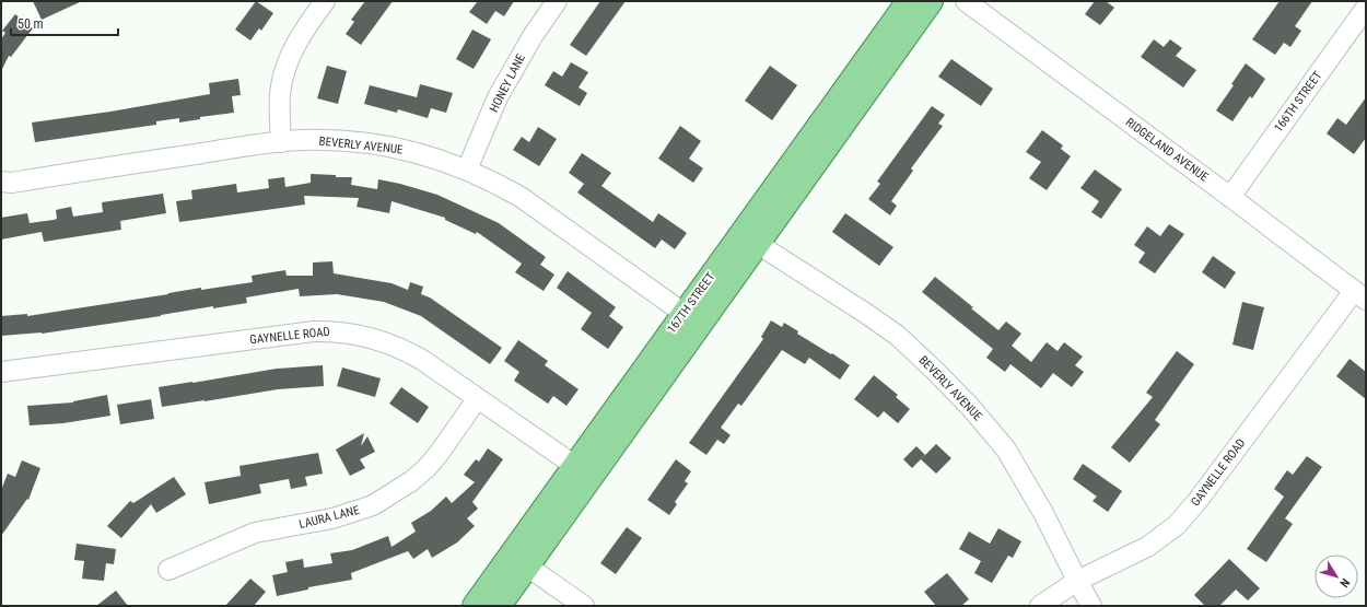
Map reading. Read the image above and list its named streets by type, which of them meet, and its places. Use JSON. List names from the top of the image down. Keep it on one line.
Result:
{"streets":{"main road":["167TH STREET"],"street":["HONEY LANE","166TH STREET","BEVERLY AVENUE","RIDGELAND AVENUE","GAYNELLE ROAD","LAURA LANE"]},"crossings":[["HONEY LANE","BEVERLY AVENUE"],["166TH STREET","RIDGELAND AVENUE"],["BEVERLY AVENUE","167TH STREET"],["BEVERLY AVENUE","GAYNELLE ROAD"],["RIDGELAND AVENUE","GAYNELLE ROAD"],["167TH STREET","GAYNELLE ROAD"],["GAYNELLE ROAD","LAURA LANE"]],"scale_bar":"50 m","north":"bottom right"}
